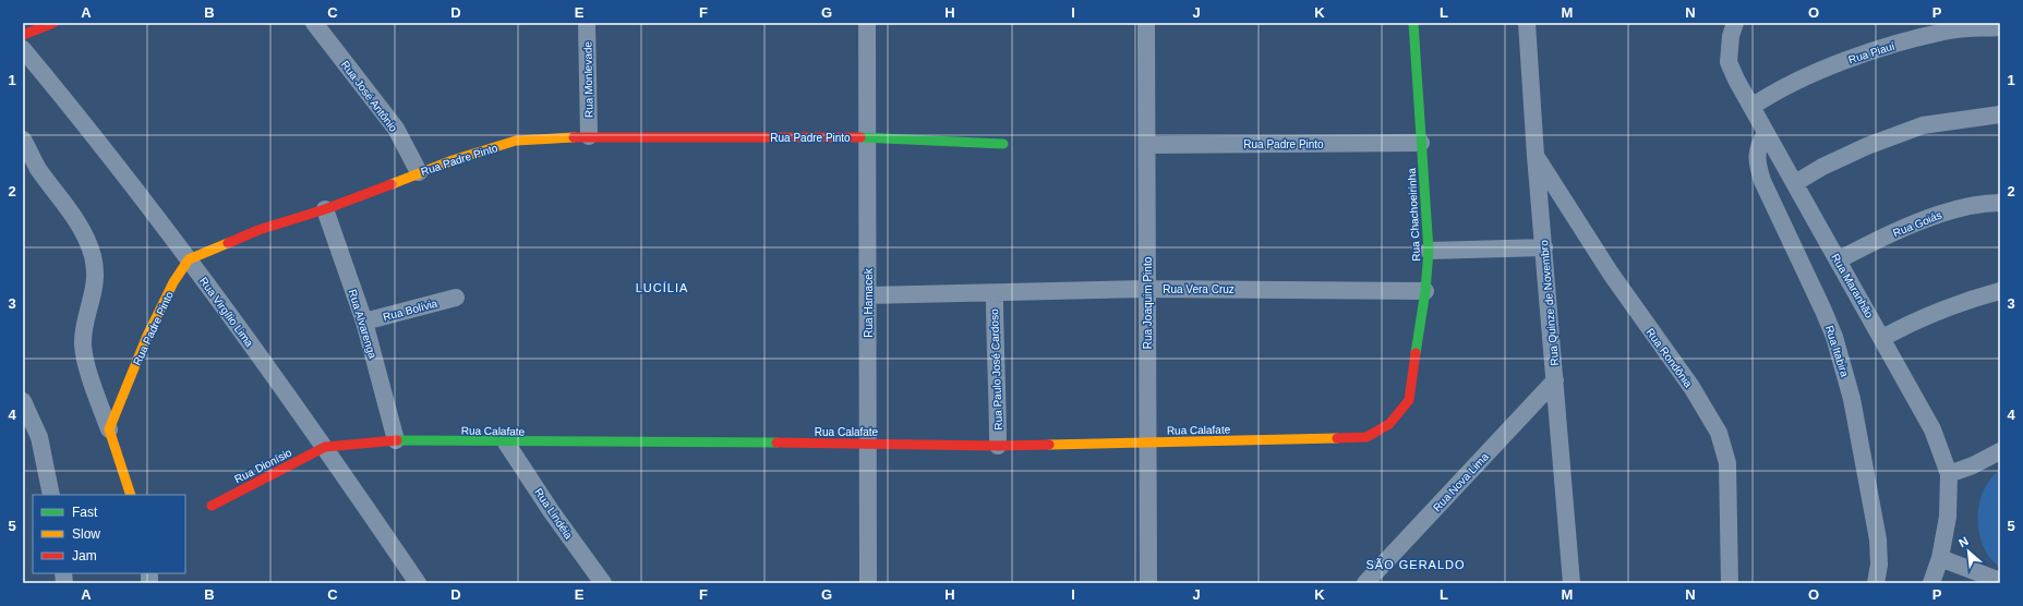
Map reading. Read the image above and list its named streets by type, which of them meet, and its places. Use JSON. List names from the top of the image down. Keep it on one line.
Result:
{"streets":{"street":["Rua Piauí","Rua Monlevade","Rua José Antônio","Rua Padre Pinto","Rua Chachoeirinha","Rua Goiás","Rua Maranhão","Rua Vera Cruz","Rua Hamacek","Rua Joaquim Pinto","Rua Quinze de Novembro","Rua Bolívia","Rua Virgílio Lima","Rua Alvarenga","Rua Itabira","Rua Rondônia","Rua Paulo José Cardoso","Rua Calafate","Rua Dionísio","Rua Nova Lima","Rua Lindéia"]},"crossings":[["Rua Piauí","Rua Maranhão"],["Rua Monlevade","Rua Padre Pinto"],["Rua José Antônio","Rua Padre Pinto"],["Rua Padre Pinto","Rua Chachoeirinha"],["Rua Padre Pinto","Rua Hamacek"],["Rua Padre Pinto","Rua Joaquim Pinto"],["Rua Padre Pinto","Rua Virgílio Lima"],["Rua Padre Pinto","Rua Alvarenga"],["Rua Chachoeirinha","Rua Vera Cruz"],["Rua Chachoeirinha","Rua Calafate"],["Rua Goiás","Rua Maranhão"],["Rua Maranhão","Rua Itabira"],["Rua Vera Cruz","Rua Hamacek"],["Rua Vera Cruz","Rua Joaquim Pinto"],["Rua Vera Cruz","Rua Paulo José Cardoso"],["Rua Hamacek","Rua Calafate"],["Rua Joaquim Pinto","Rua Calafate"],["Rua Quinze de Novembro","Rua Rondônia"],["Rua Quinze de Novembro","Rua Nova Lima"],["Rua Bolívia","Rua Alvarenga"],["Rua Virgílio Lima","Rua Calafate"],["Rua Virgílio Lima","Rua Dionísio"],["Rua Alvarenga","Rua Calafate"],["Rua Paulo José Cardoso","Rua Calafate"],["Rua Calafate","Rua Dionísio"],["Rua Calafate","Rua Lindéia"]],"districts":["LUCÍLIA","SÃO GERALDO"],"legend":["Fast","Slow","Jam"],"north":"top left","grid":{"columns":["A","B","C","D","E","F","G","H","I","J","K","L","M","N","O","P"],"rows":["1","2","3","4","5"]}}
